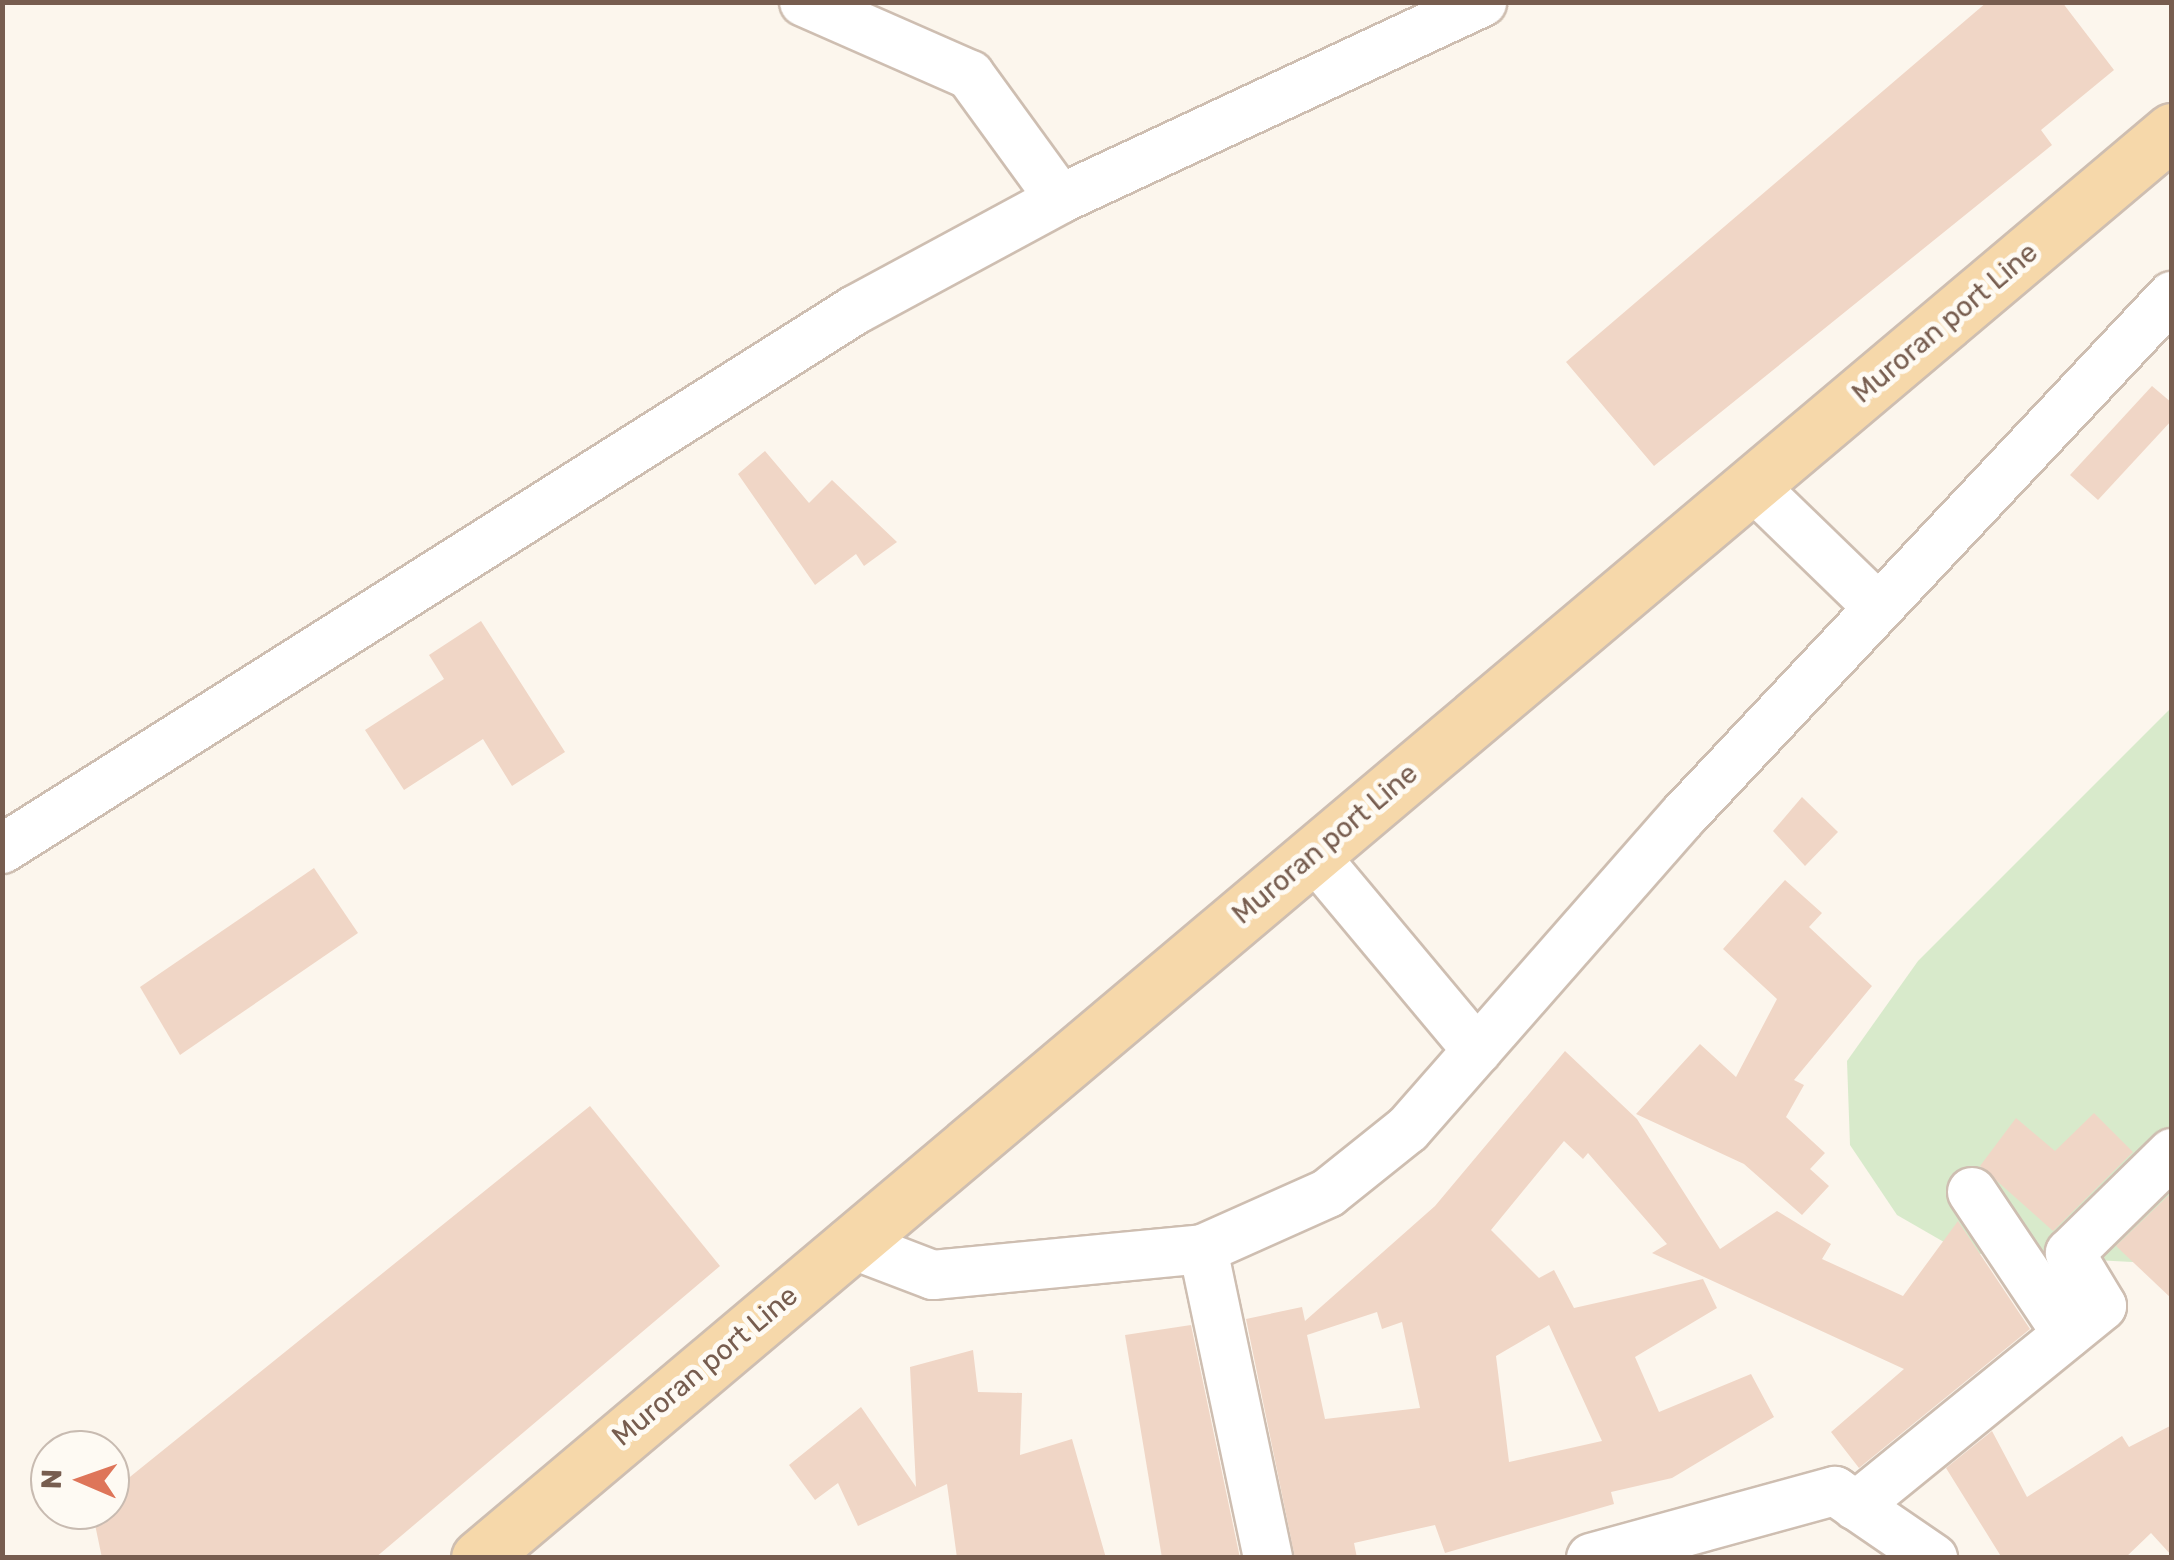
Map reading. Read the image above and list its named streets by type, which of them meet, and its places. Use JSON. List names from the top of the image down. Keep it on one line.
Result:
{"streets":{"main road":["Muroran port Line"]},"north":"left"}
